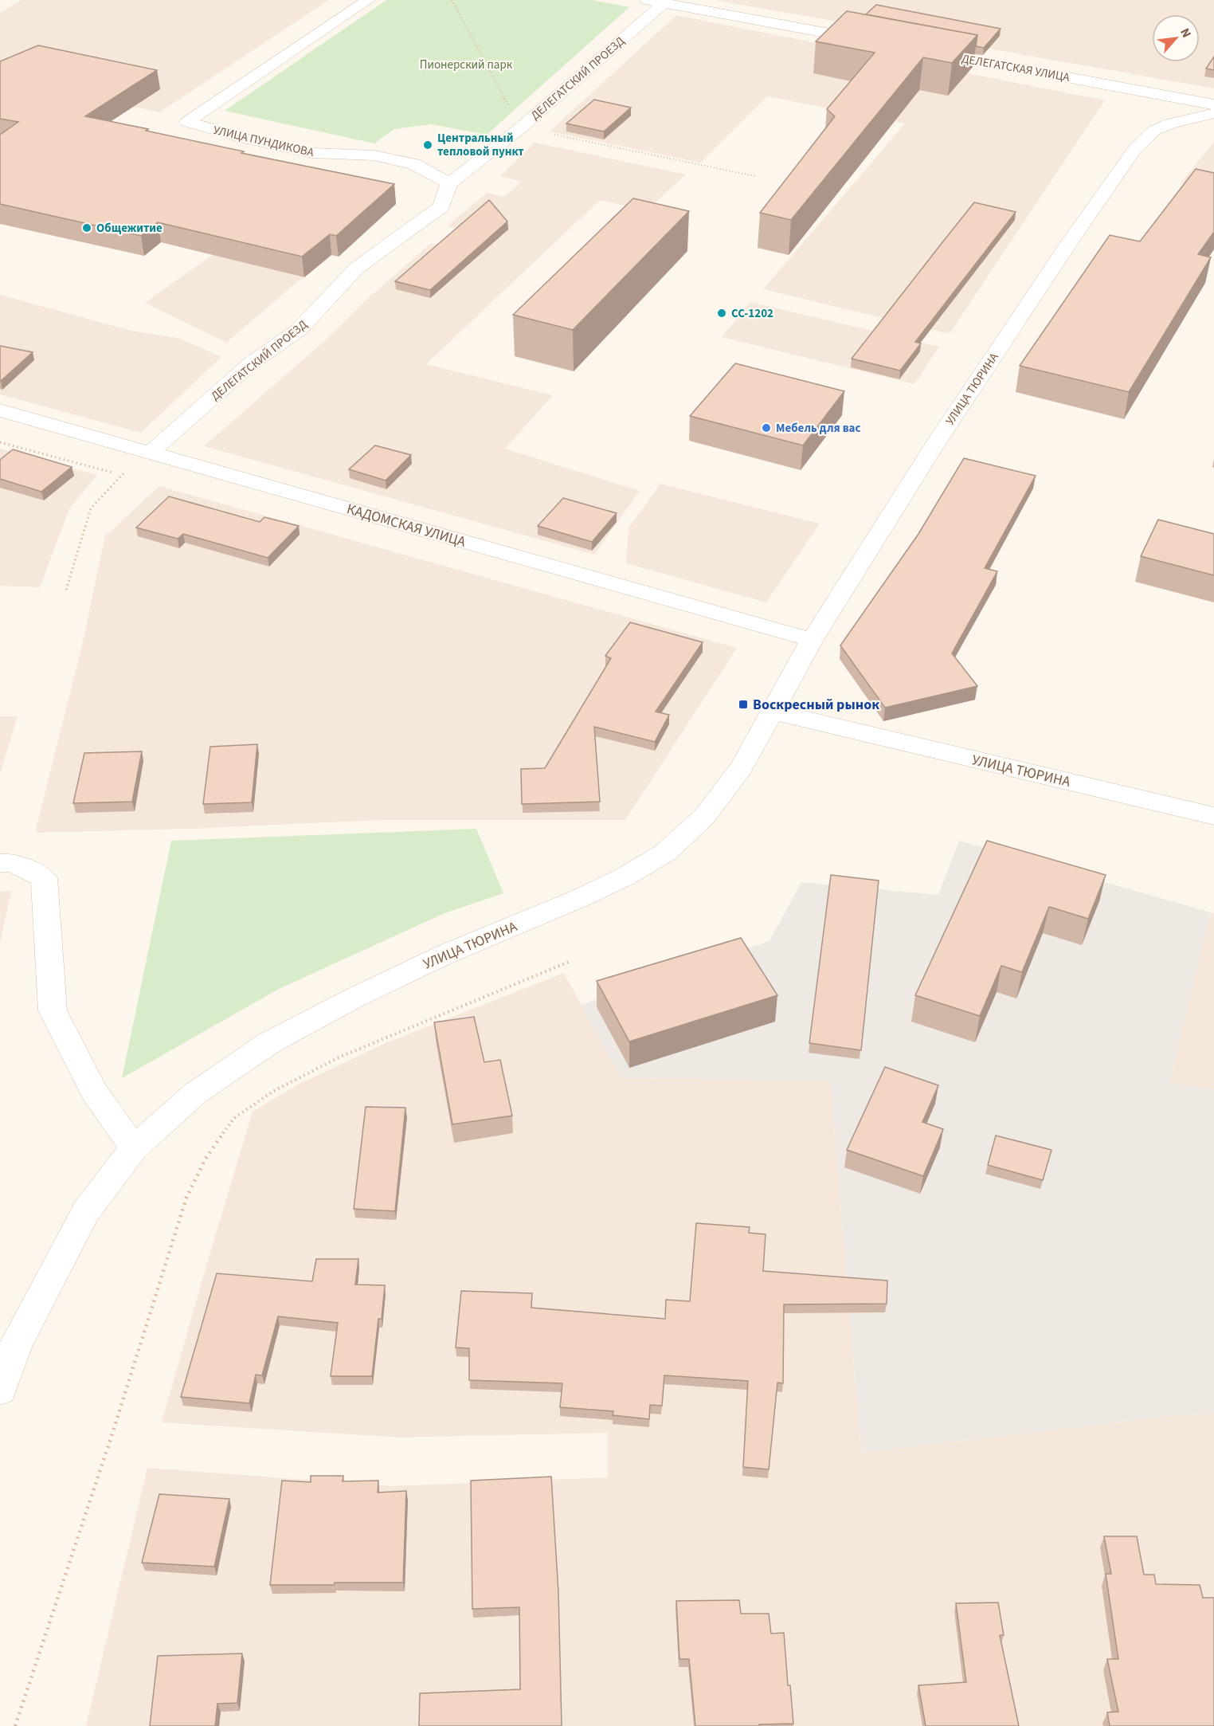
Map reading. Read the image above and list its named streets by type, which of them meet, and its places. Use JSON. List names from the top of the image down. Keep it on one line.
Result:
{"streets":{"street":["ДЕЛЕГАТСКАЯ УЛИЦА","ДЕЛЕГАТСКИЙ ПРОЕЗД","УЛИЦА ПУНДИКОВА","УЛИЦА ТЮРИНА","КАДОМСКАЯ УЛИЦА"]},"crossings":[["ДЕЛЕГАТСКИЙ ПРОЕЗД","УЛИЦА ПУНДИКОВА"],["ДЕЛЕГАТСКИЙ ПРОЕЗД","КАДОМСКАЯ УЛИЦА"],["УЛИЦА ТЮРИНА","КАДОМСКАЯ УЛИЦА"]],"parks":["Пионерский парк"],"places":{"other":["Центральный тепловой пункт","Общежитие","СС-1202","Мебель для вас"],"transit":["Воскресный рынок"]},"north":"top right"}
